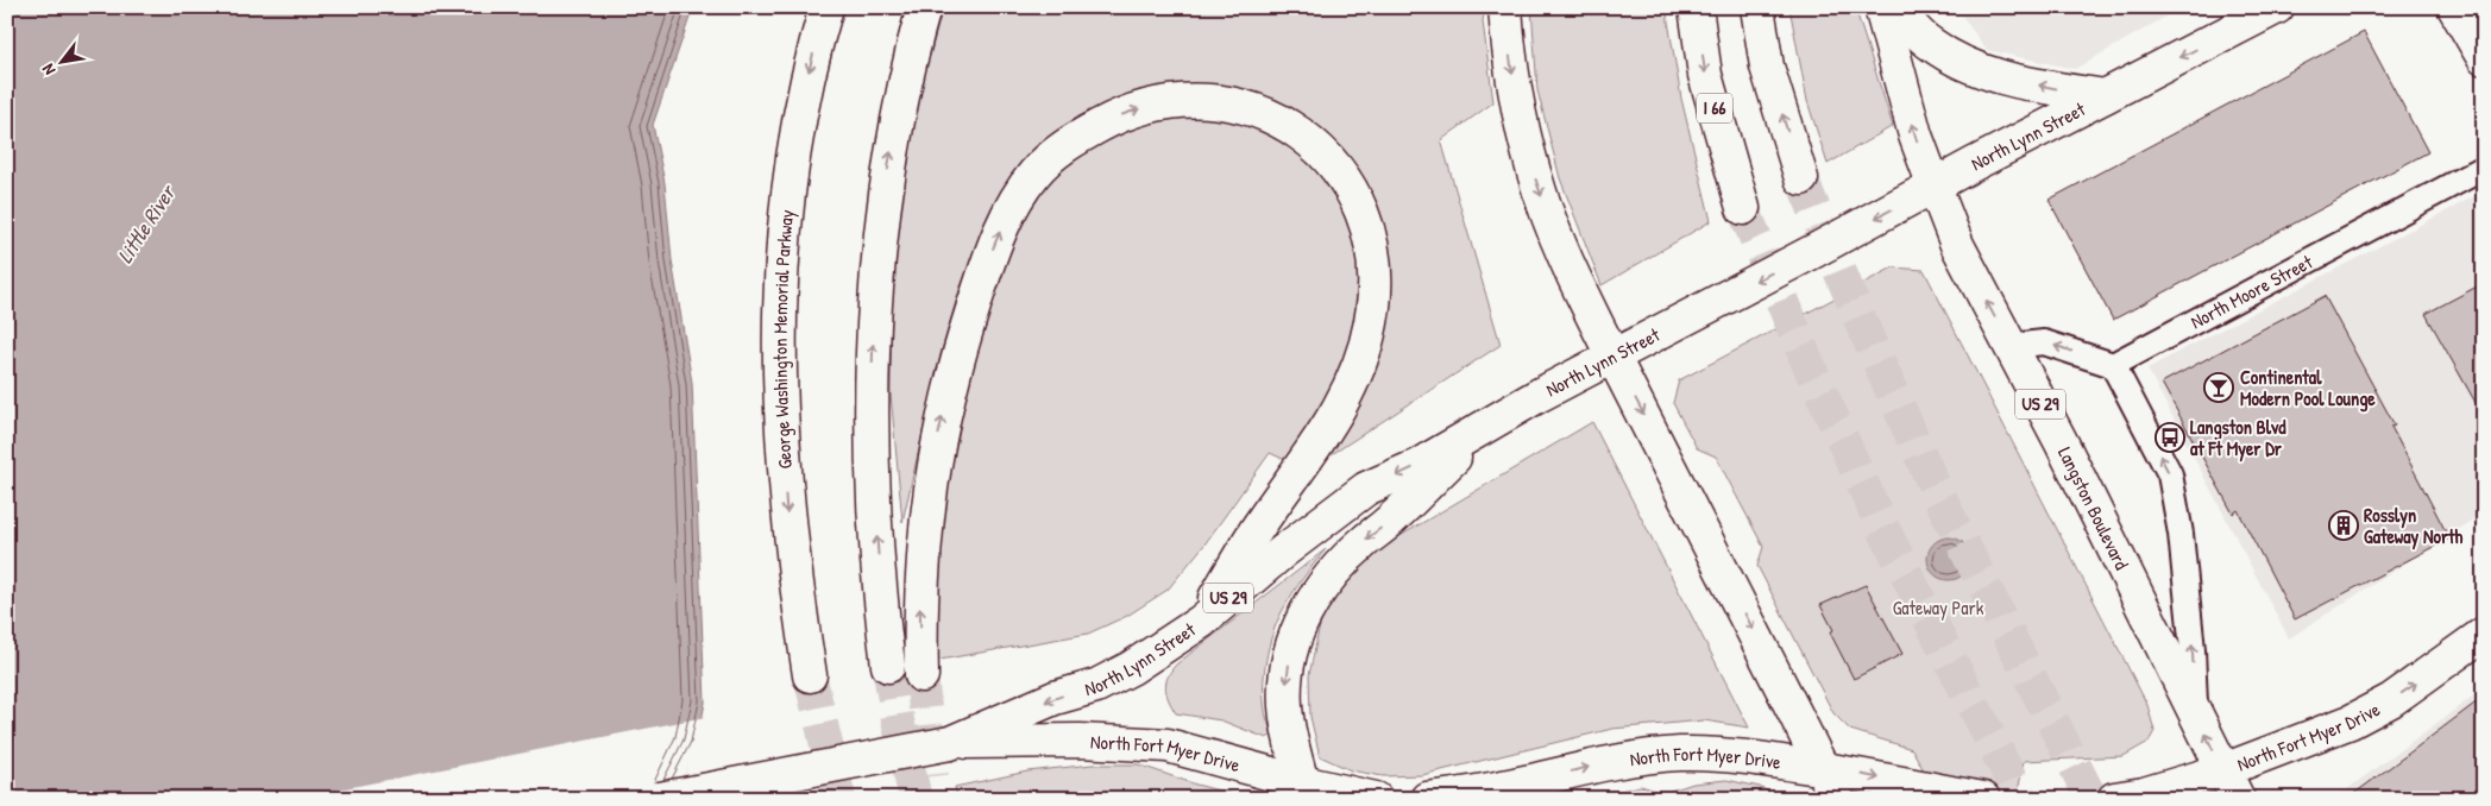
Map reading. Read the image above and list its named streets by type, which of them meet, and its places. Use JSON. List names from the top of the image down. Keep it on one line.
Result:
{"streets":{"main road":["I 66","North Lynn Street","George Washington Memorial Parkway","US 29","Langston Boulevard","North Fort Myer Drive"],"street":["North Moore Street"]},"crossings":[["North Lynn Street","US 29"],["North Lynn Street","Langston Boulevard"],["North Lynn Street","North Fort Myer Drive"],["US 29","North Fort Myer Drive"],["Langston Boulevard","North Fort Myer Drive"]],"one_way":["North Lynn Street","North Fort Myer Drive"],"water":["Little River"],"parks":["Gateway Park"],"places":{"bar":["Continental Modern Pool Lounge"],"bus stop":["Langston Blvd at Ft Myer Dr"],"building":["Rosslyn Gateway North"]},"north":"bottom left"}
